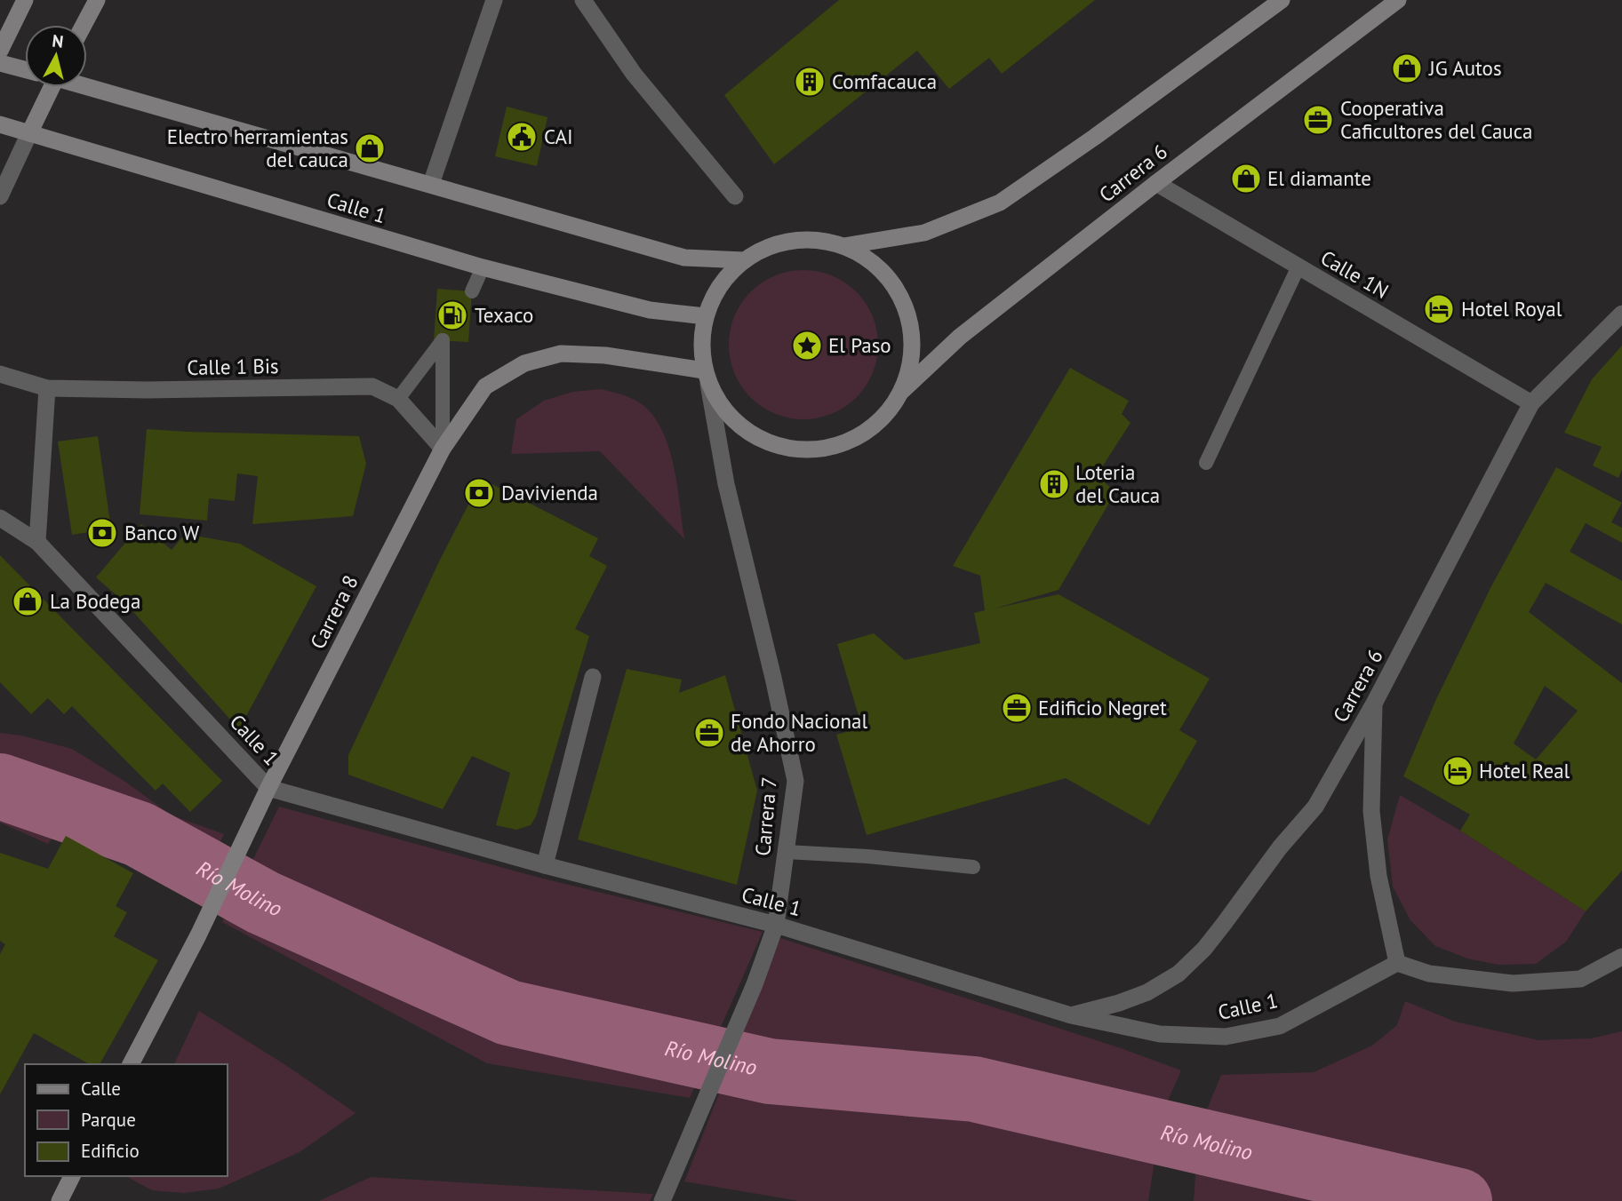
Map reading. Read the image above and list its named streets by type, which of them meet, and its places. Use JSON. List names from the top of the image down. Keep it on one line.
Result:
{"streets":{"main road":["Carrera 6","Calle 1","Carrera 8"],"street":["Calle 1N","Calle 1 Bis","Carrera 7"]},"crossings":[["Carrera 6","Calle 1"],["Carrera 6","Calle 1N"],["Carrera 6","Carrera 8"],["Carrera 6","Carrera 7"],["Calle 1","Carrera 8"],["Calle 1","Carrera 7"],["Calle 1 Bis","Carrera 8"],["Carrera 8","Carrera 7"]],"water":["Río Molino"],"places":{"shop":["JG Autos","Electro herramientas del cauca","El diamante","La Bodega"],"building":["Comfacauca","Loteria del Cauca"],"office":["Cooperativa Caficultores del Cauca","Edificio Negret","Fondo Nacional de Ahorro"],"public building":["CAI"],"hotel":["Hotel Royal","Hotel Real"],"fuel station":["Texaco"],"place":["El Paso"],"bank":["Davivienda","Banco W"]},"legend":["Calle","Parque","Edificio"],"north":"top"}
